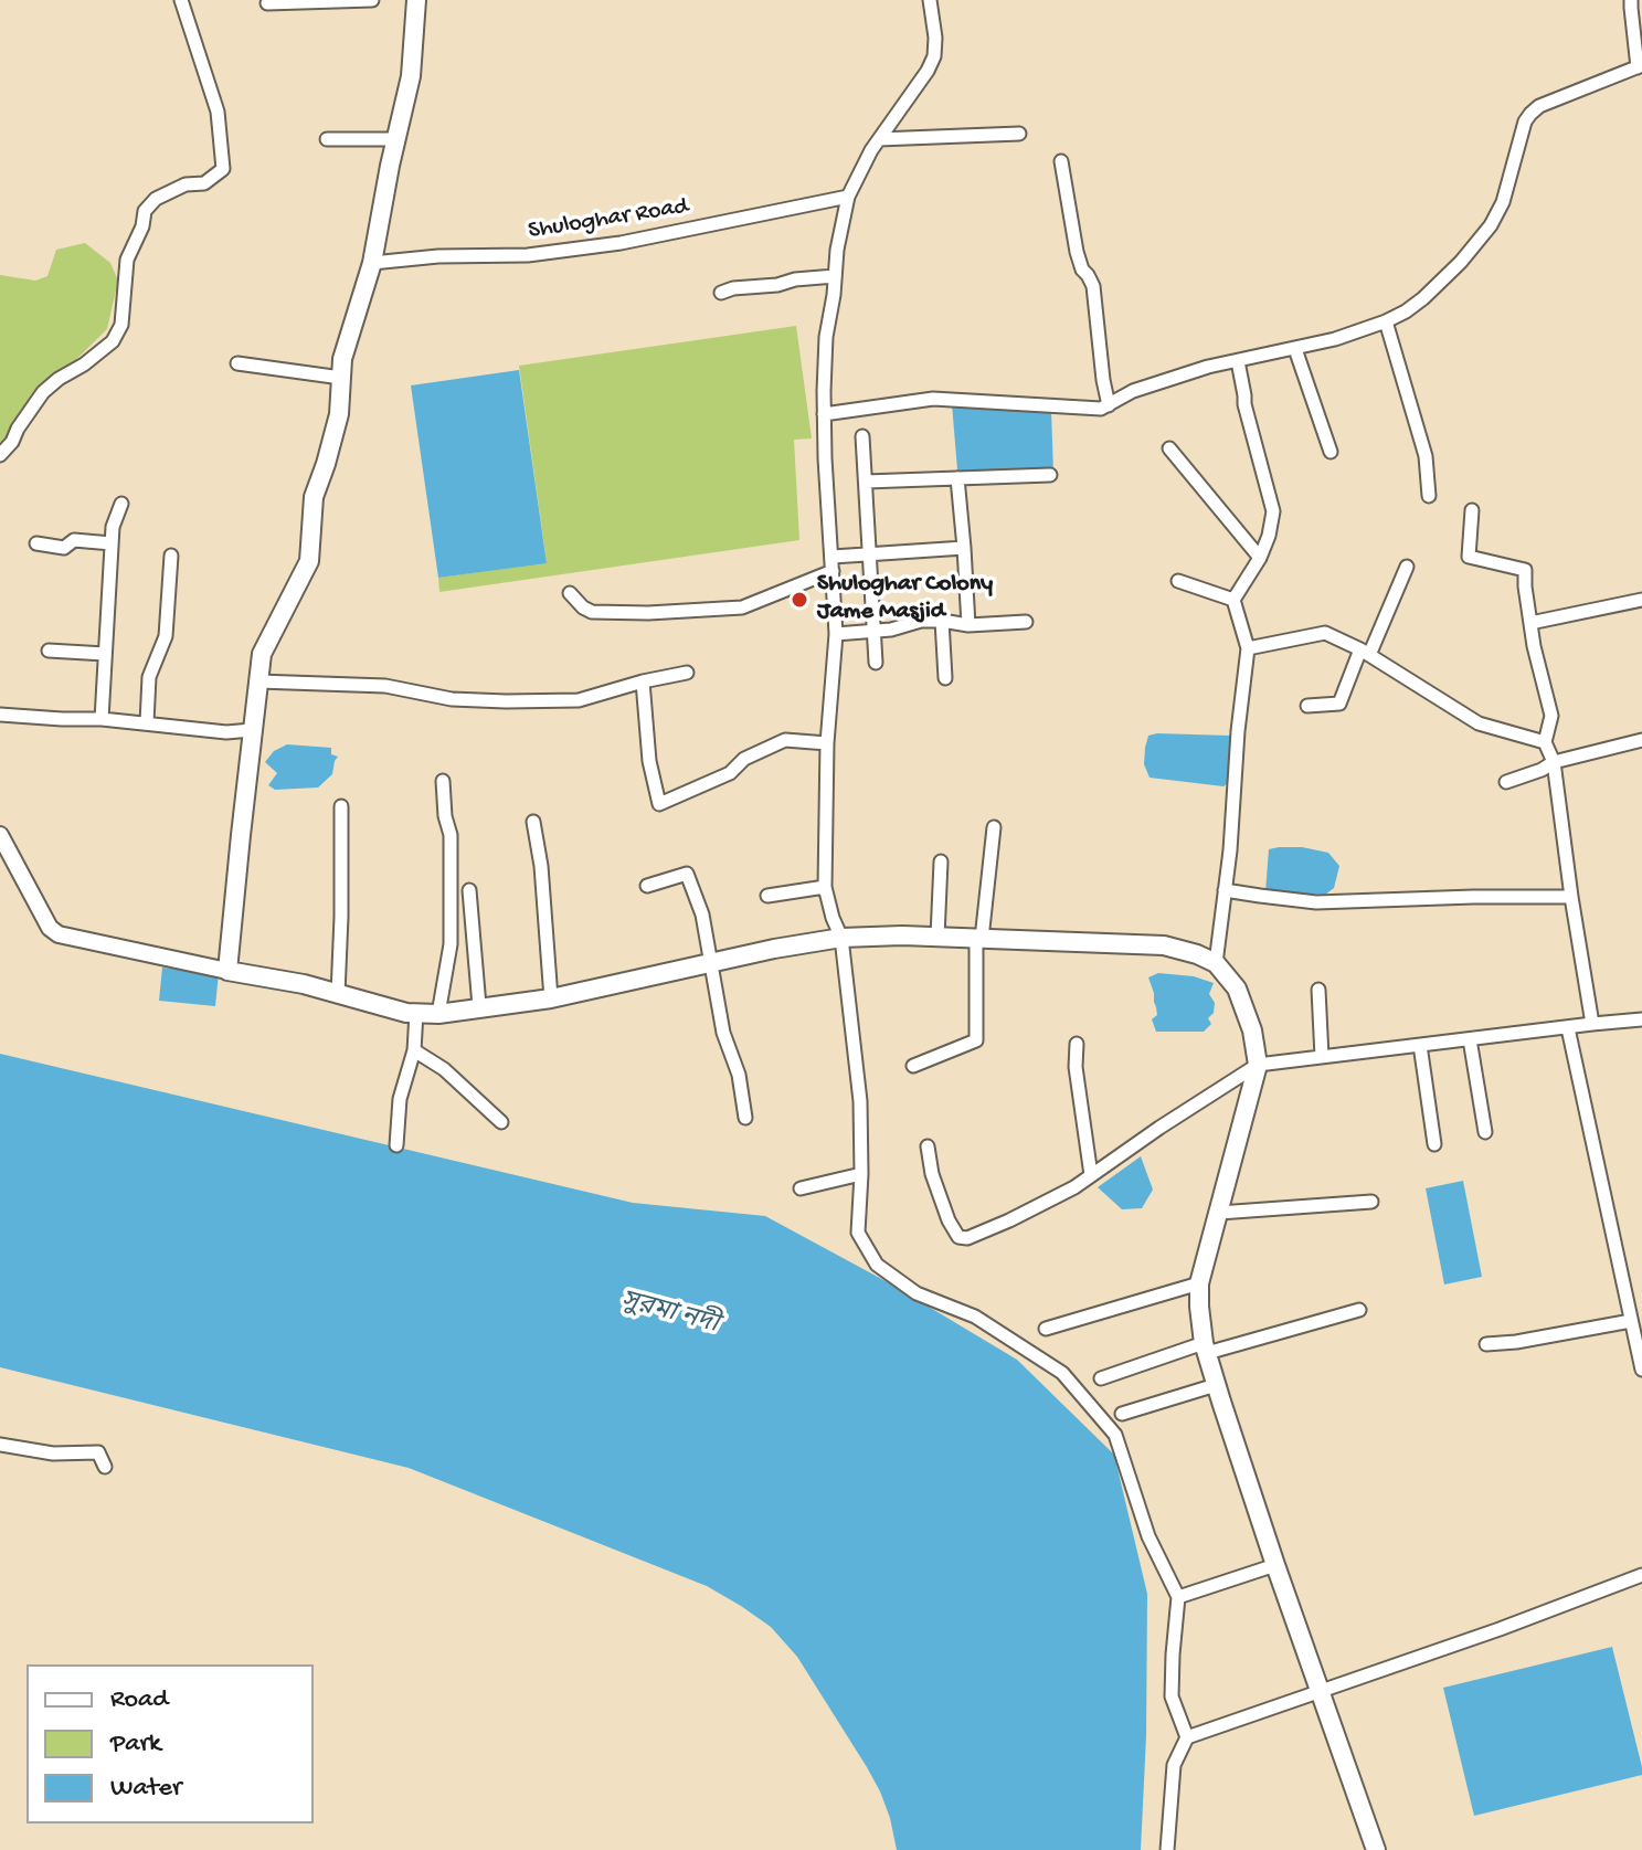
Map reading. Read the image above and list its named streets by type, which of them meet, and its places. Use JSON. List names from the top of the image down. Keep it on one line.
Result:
{"streets":{"street":["Shuloghar Road"]},"water":["সুরমা নদী"],"places":["Shuloghar Colony Jame Masjid"],"legend":["Road","Park","Water"]}
